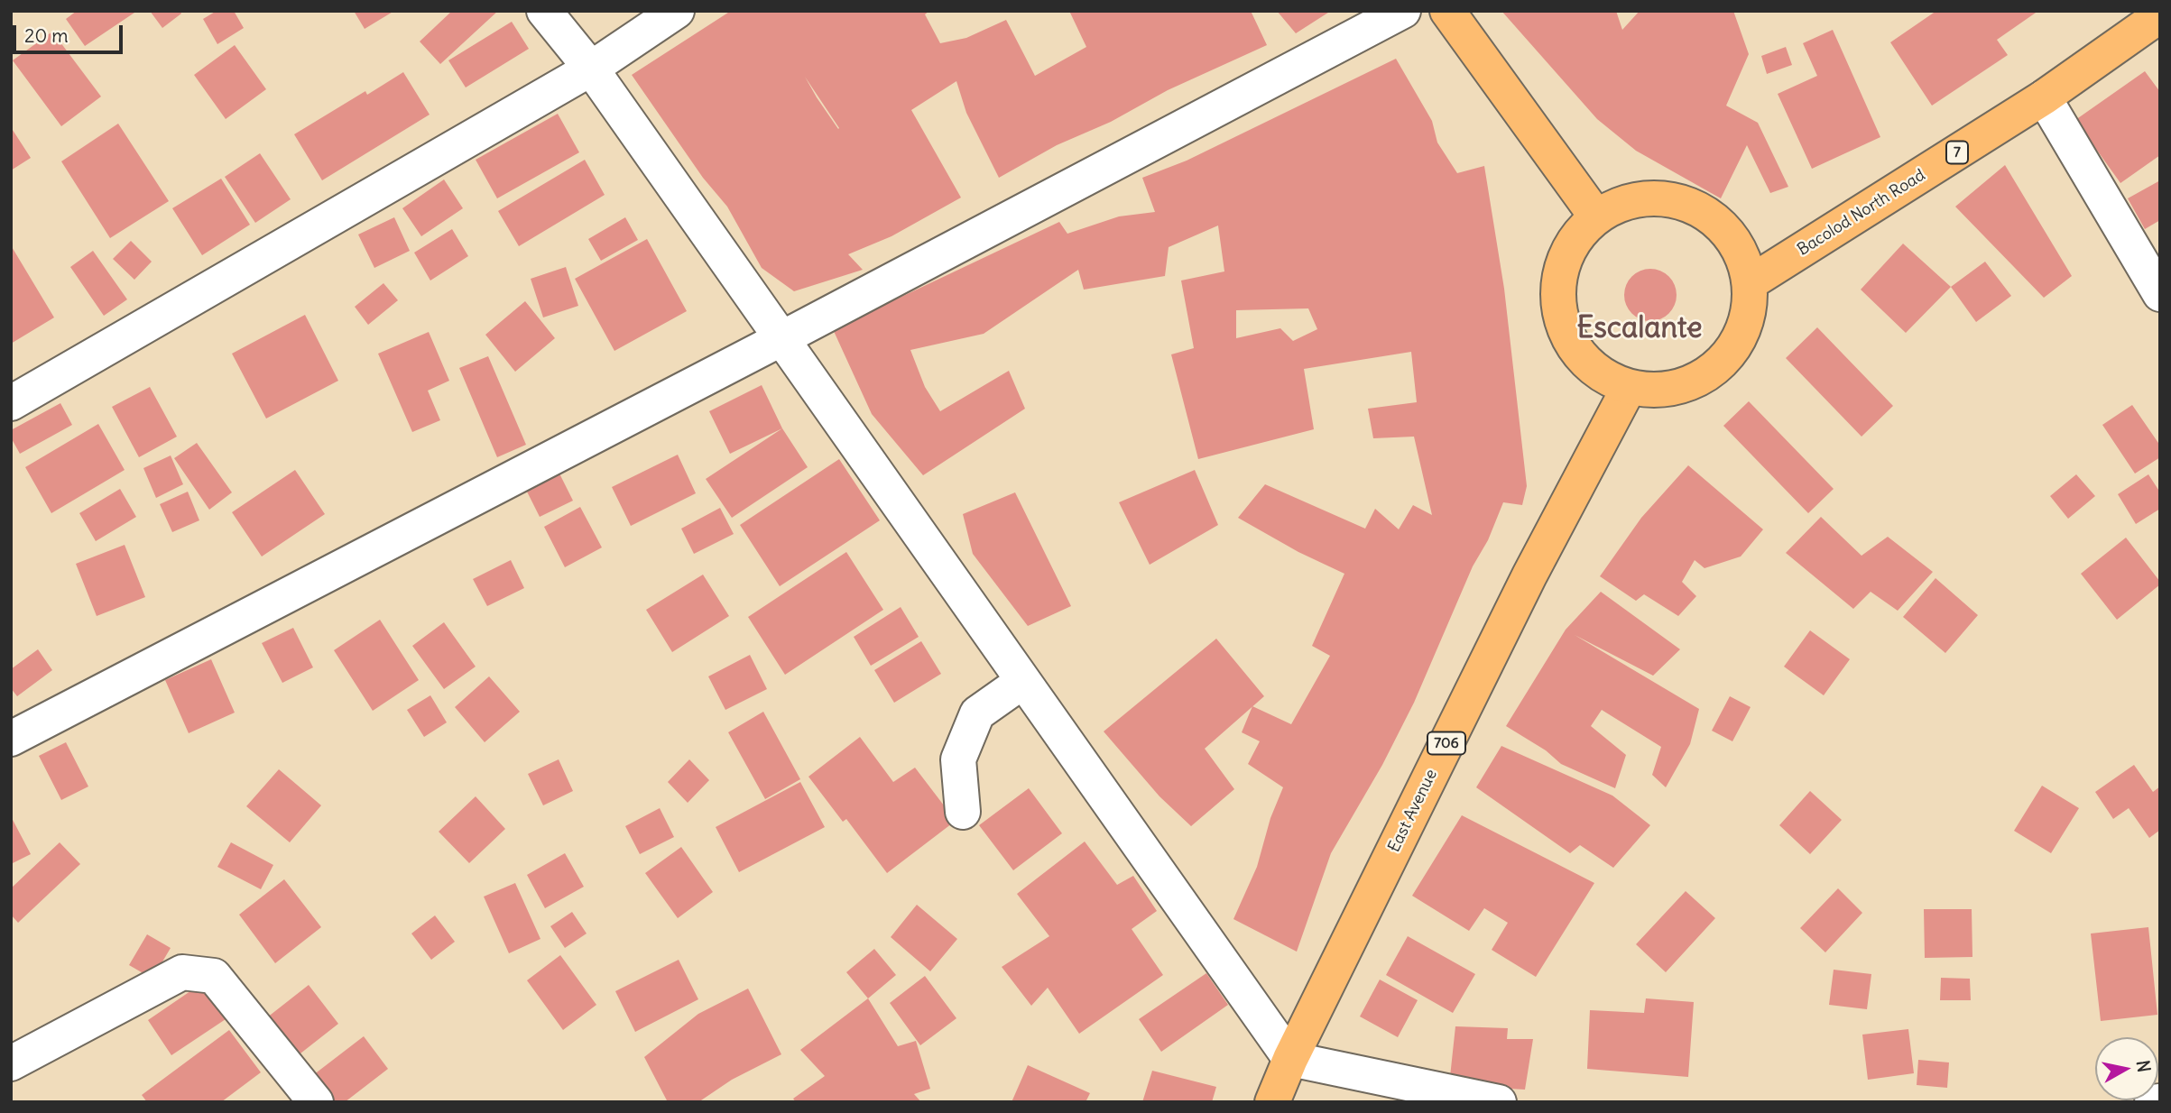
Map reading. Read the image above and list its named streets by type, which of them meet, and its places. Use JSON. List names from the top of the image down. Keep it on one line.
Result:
{"streets":{"main road":["7","Bacolod North Road","706","East Avenue"]},"crossings":[["Bacolod North Road","East Avenue"]],"districts":["Escalante"],"scale_bar":"20 m","north":"right"}
